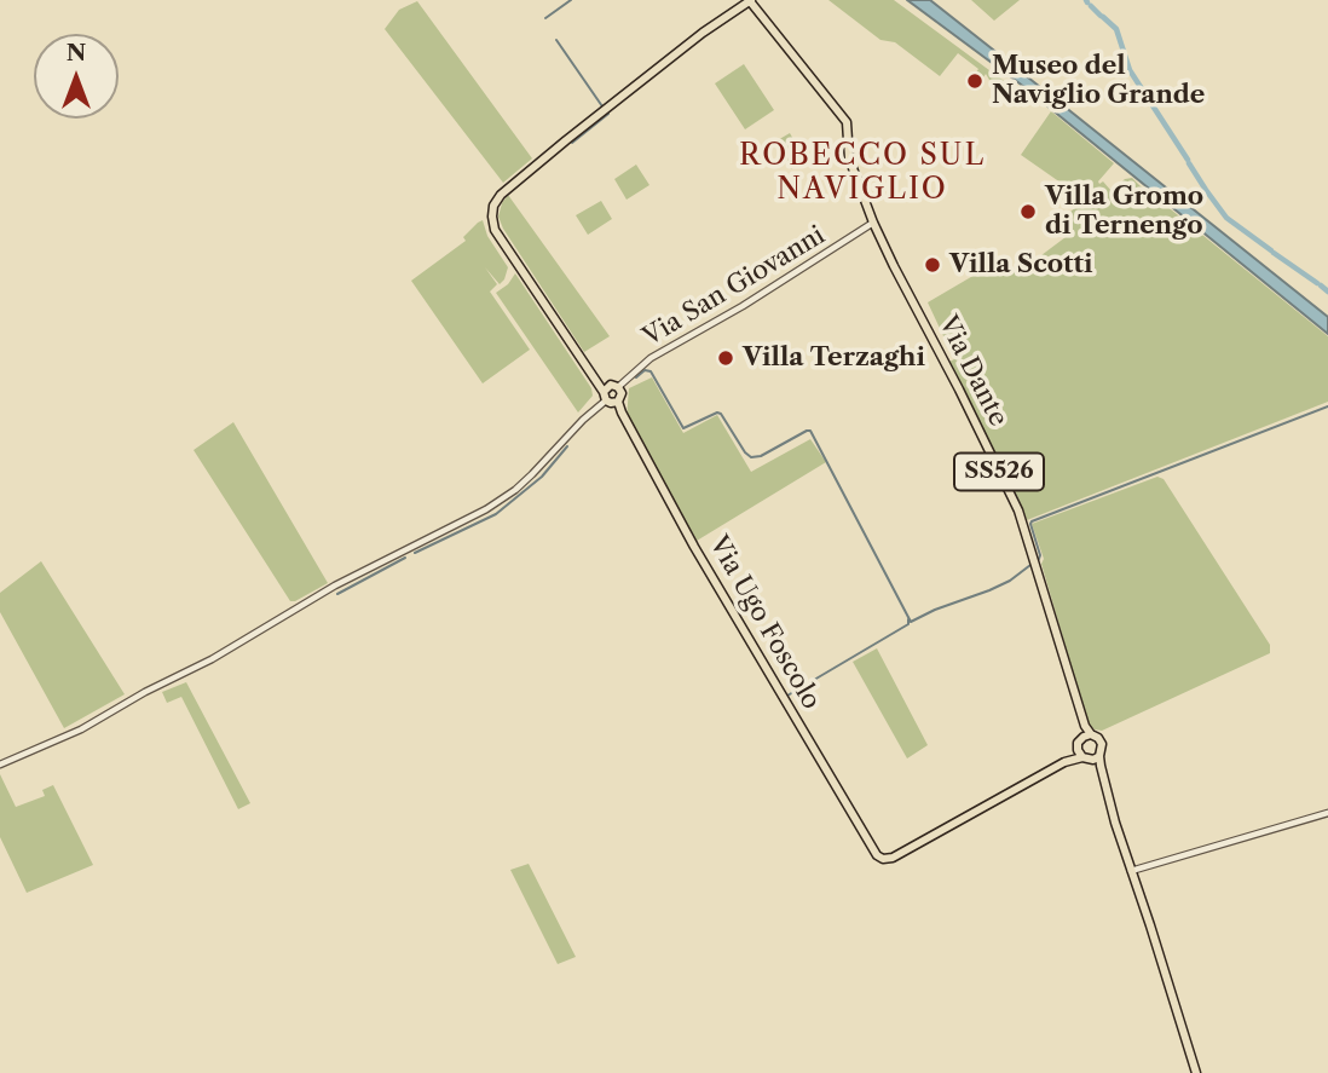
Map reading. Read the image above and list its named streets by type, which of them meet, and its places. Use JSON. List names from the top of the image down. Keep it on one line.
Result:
{"streets":{"main road":["Via Dante","SS526","Via Ugo Foscolo"],"street":["Via San Giovanni"]},"crossings":[["Via San Giovanni","Via Dante"],["Via San Giovanni","SS526"],["Via San Giovanni","Via Ugo Foscolo"],["Via Dante","SS526"]],"districts":["ROBECCO SUL NAVIGLIO"],"places":["Museo del Naviglio Grande","Villa Gromo di Ternengo","Villa Scotti","Villa Terzaghi"],"north":"top"}
